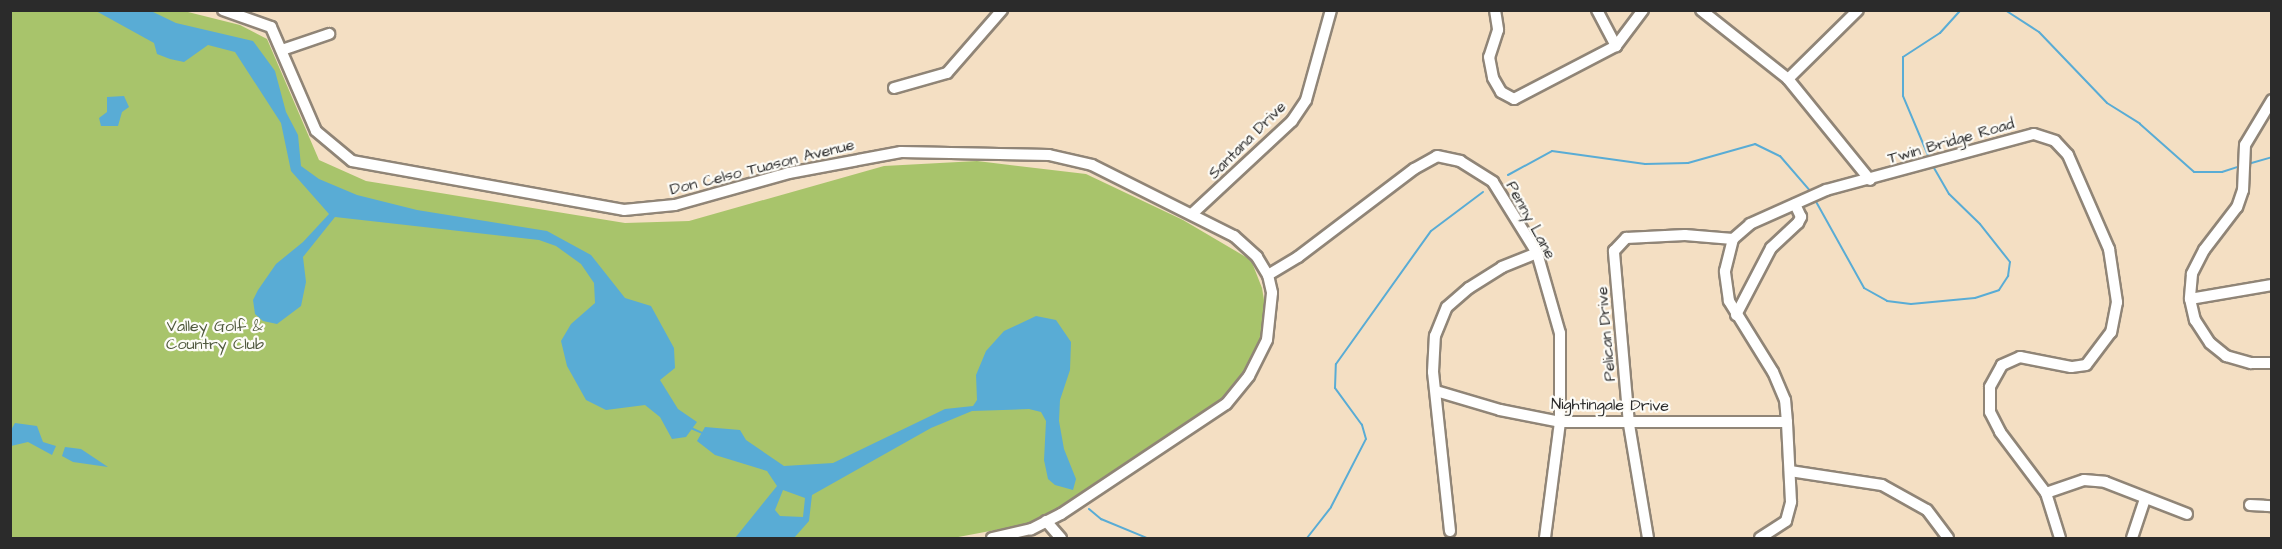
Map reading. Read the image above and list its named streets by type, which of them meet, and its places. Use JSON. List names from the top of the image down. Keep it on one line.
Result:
{"streets":{"street":["Santana Drive","Twin Bridge Road","Don Celso Tuason Avenue","Penny Lane","Pelican Drive","Nightingale Drive"]},"crossings":[["Santana Drive","Don Celso Tuason Avenue"],["Twin Bridge Road","Pelican Drive"],["Don Celso Tuason Avenue","Penny Lane"],["Penny Lane","Nightingale Drive"],["Pelican Drive","Nightingale Drive"]],"parks":["Valley Golf & Country Club"]}
